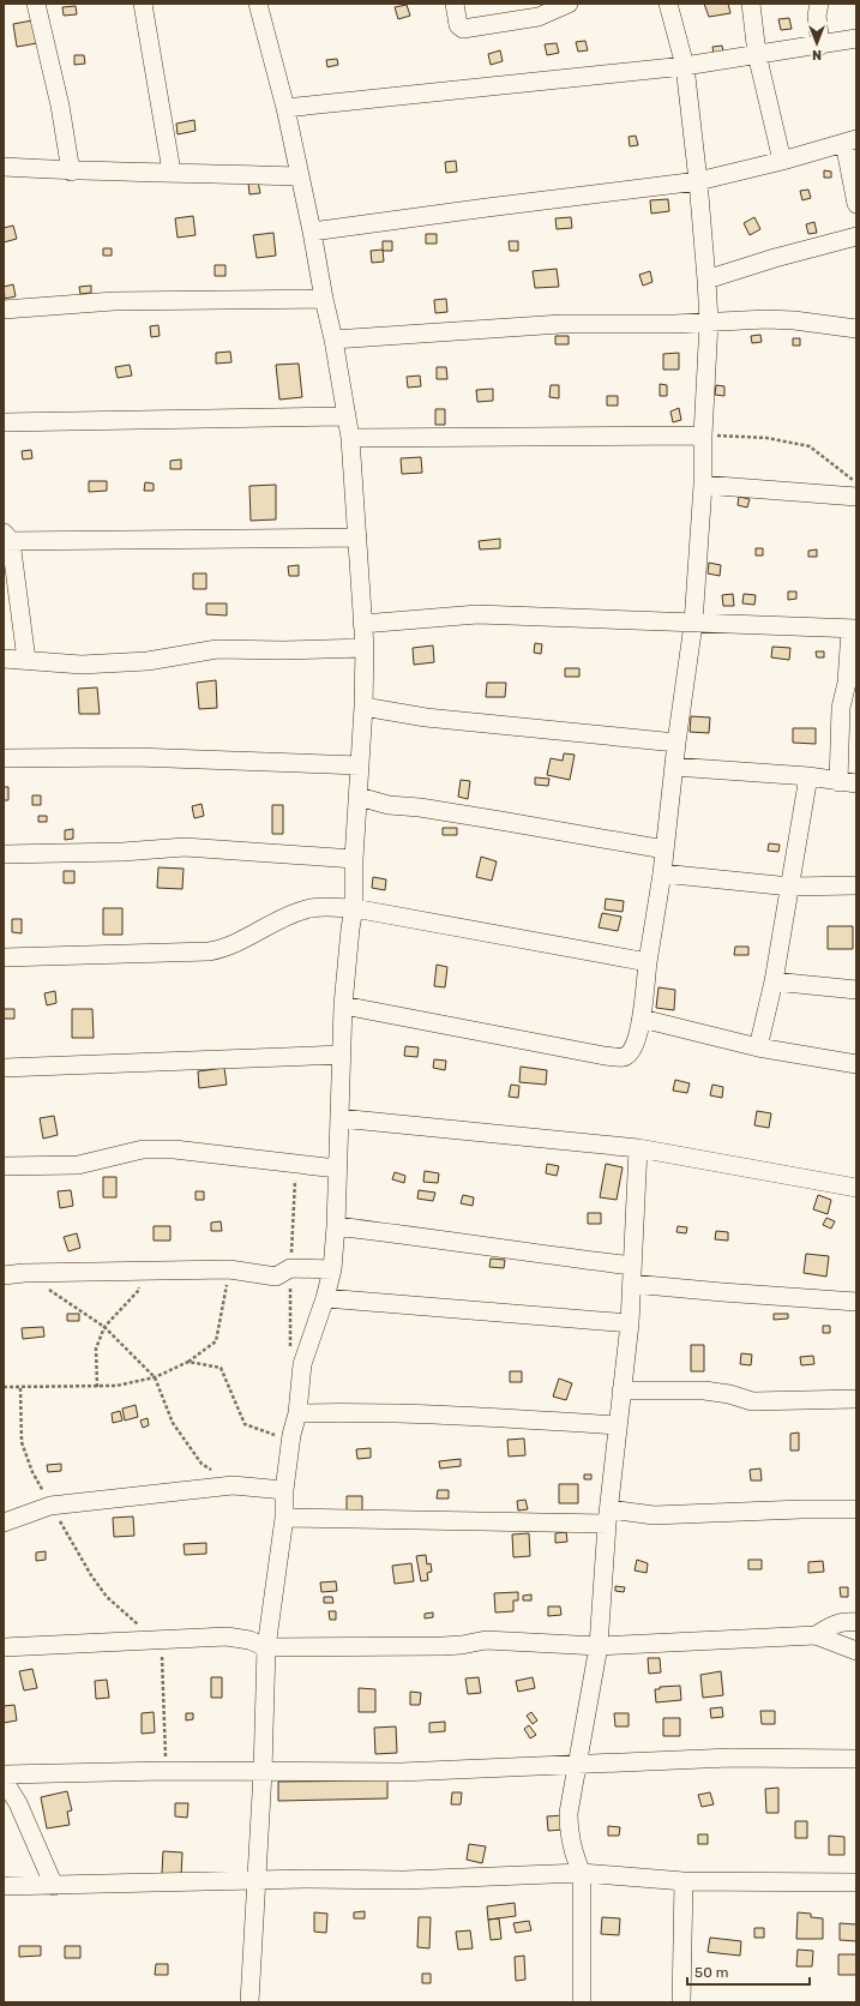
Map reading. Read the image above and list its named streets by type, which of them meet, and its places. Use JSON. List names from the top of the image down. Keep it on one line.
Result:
{"scale_bar":"50 m","north":"bottom"}
